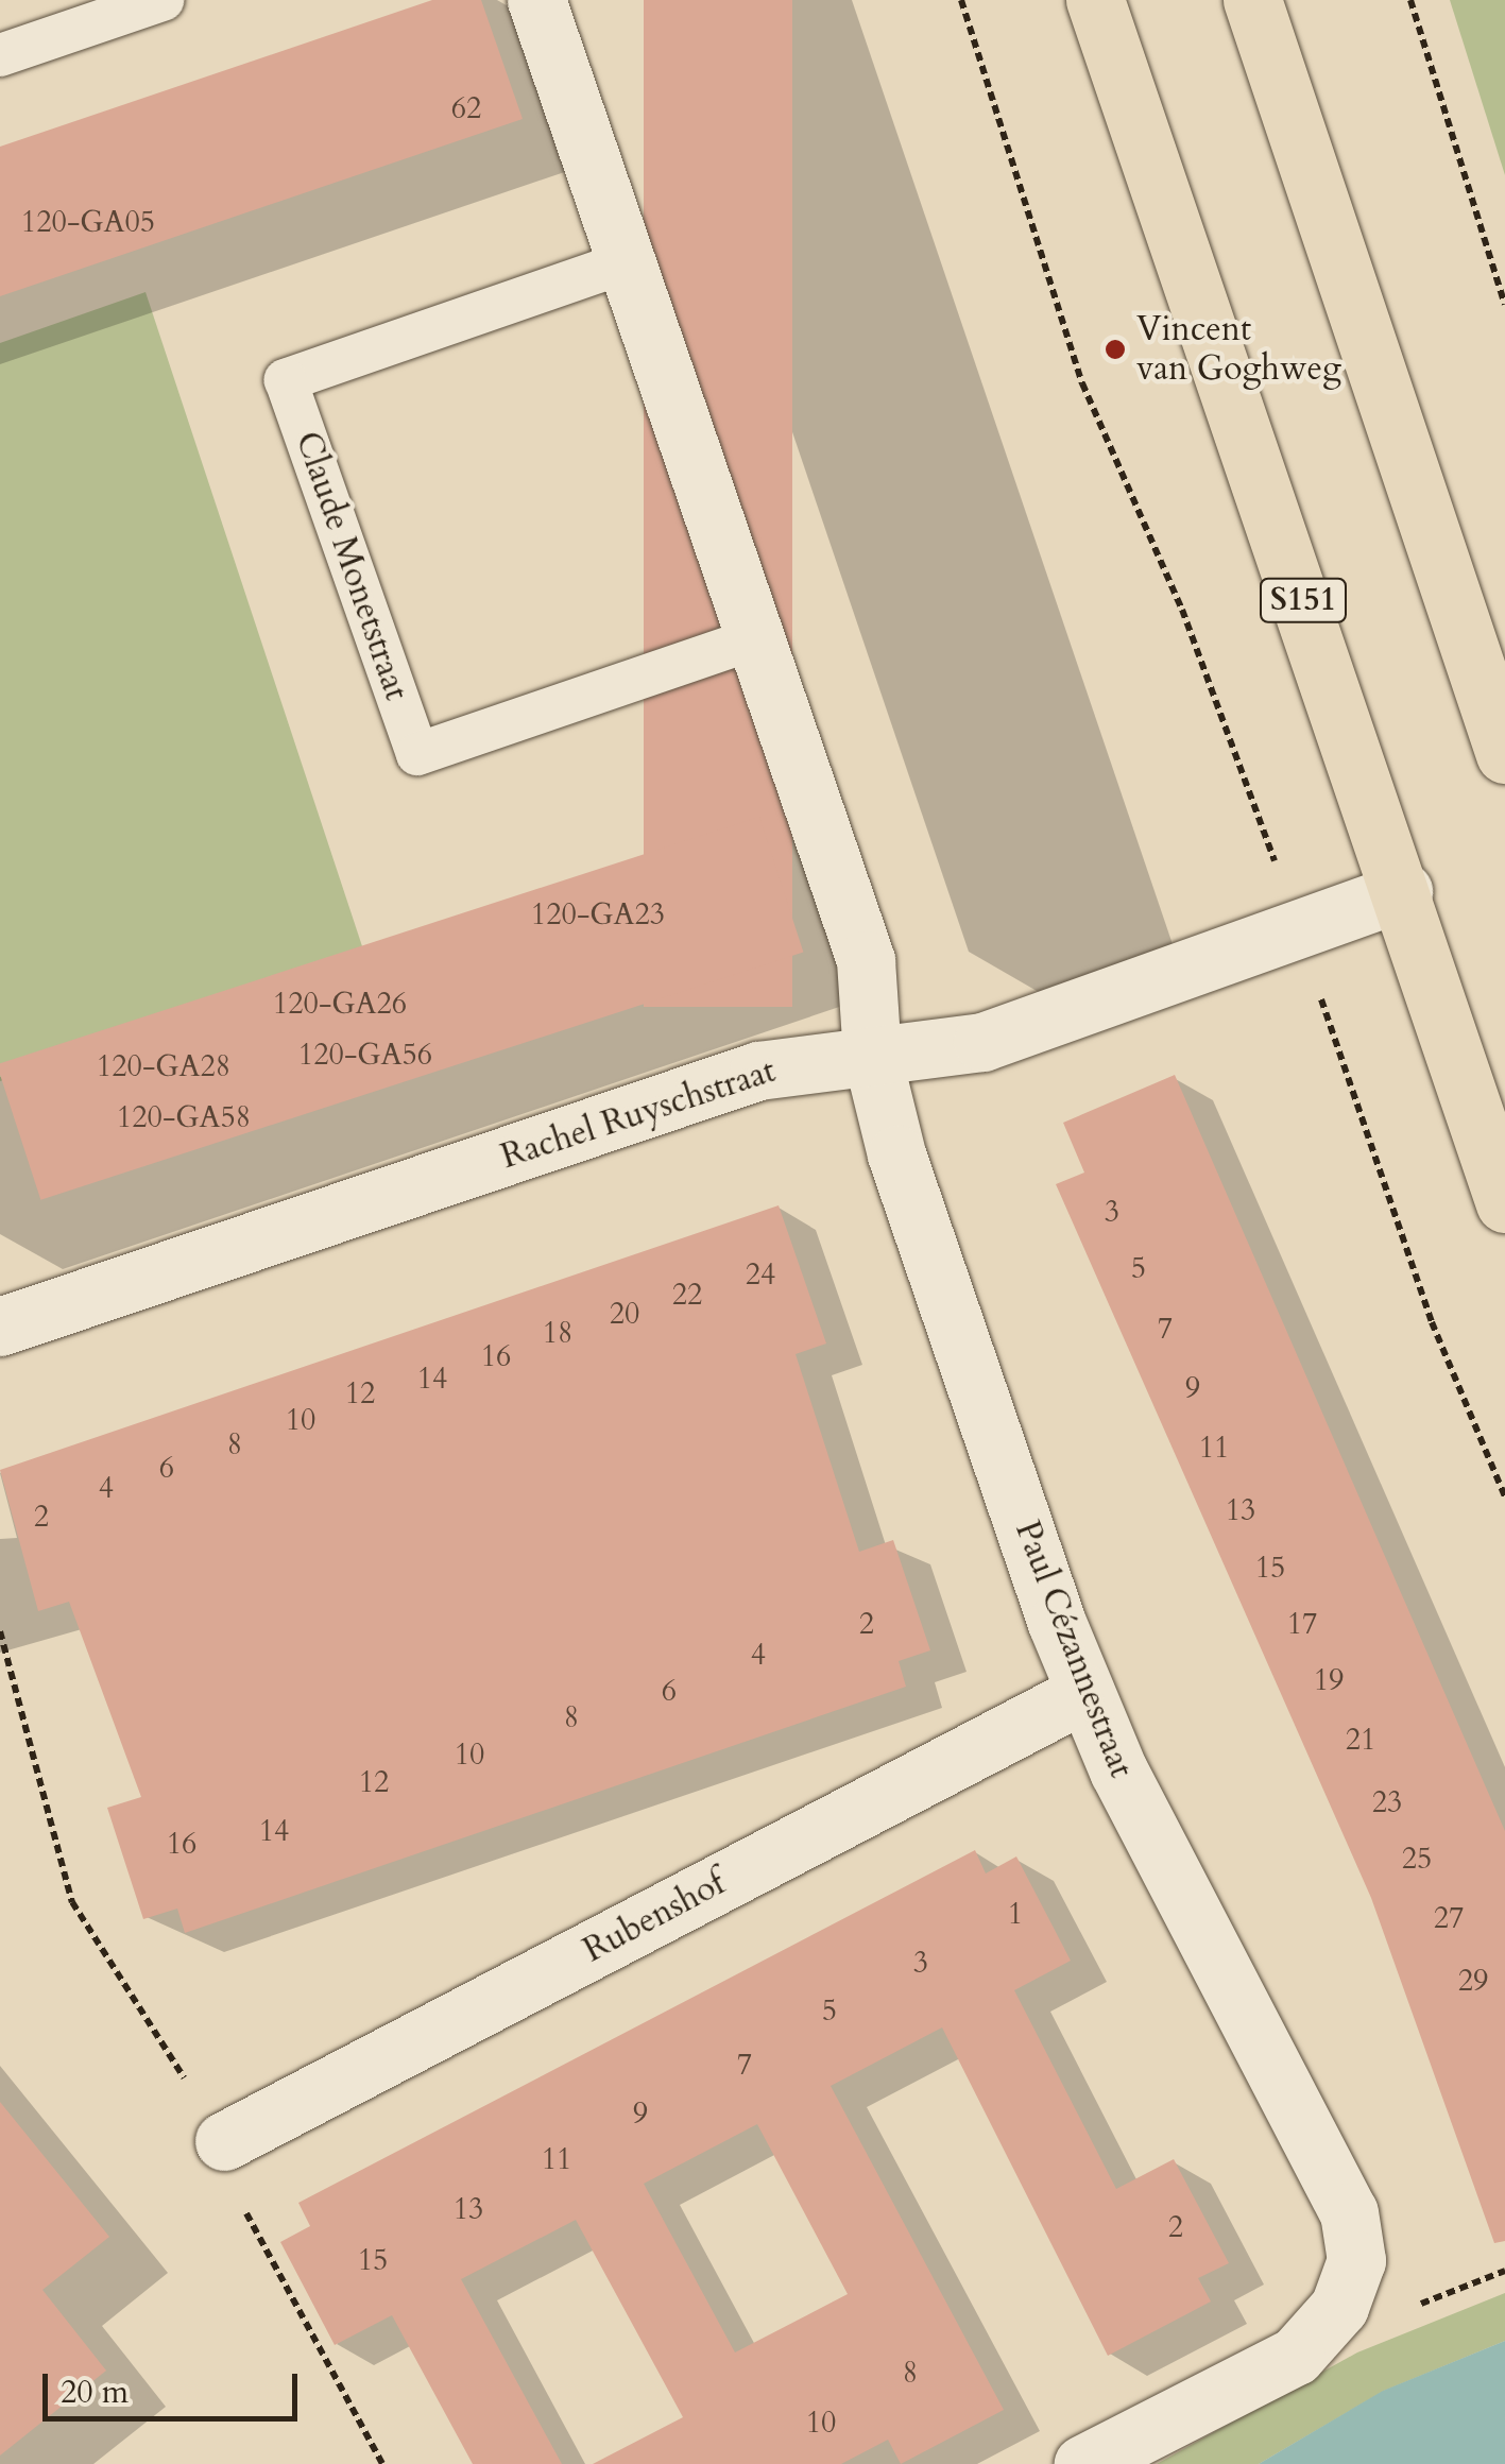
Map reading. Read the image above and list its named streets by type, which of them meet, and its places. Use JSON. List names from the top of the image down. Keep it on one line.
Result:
{"streets":{"main road":["S151"],"street":["Rachel Ruyschstraat","Paul Cézannestraat","Rubenshof"],"lane":["Claude Monetstraat"]},"crossings":[["S151","Rachel Ruyschstraat"],["Rachel Ruyschstraat","Paul Cézannestraat"],["Paul Cézannestraat","Rubenshof"]],"places":["Vincent van Goghweg"],"house_numbers":["62","120-GA05","120-GA23","120-GA26","120-GA56","120-GA28","120-GA58","3","5","24","22","20","7","18","16","14","9","12","10","8","11","6","4","13","2","15","2","17","4","19","6","8","21","10","12","23","14","16","25","1","27","3","29","5","7","9","11","13","2","15","8","10"],"scale_bar":"20 m"}
